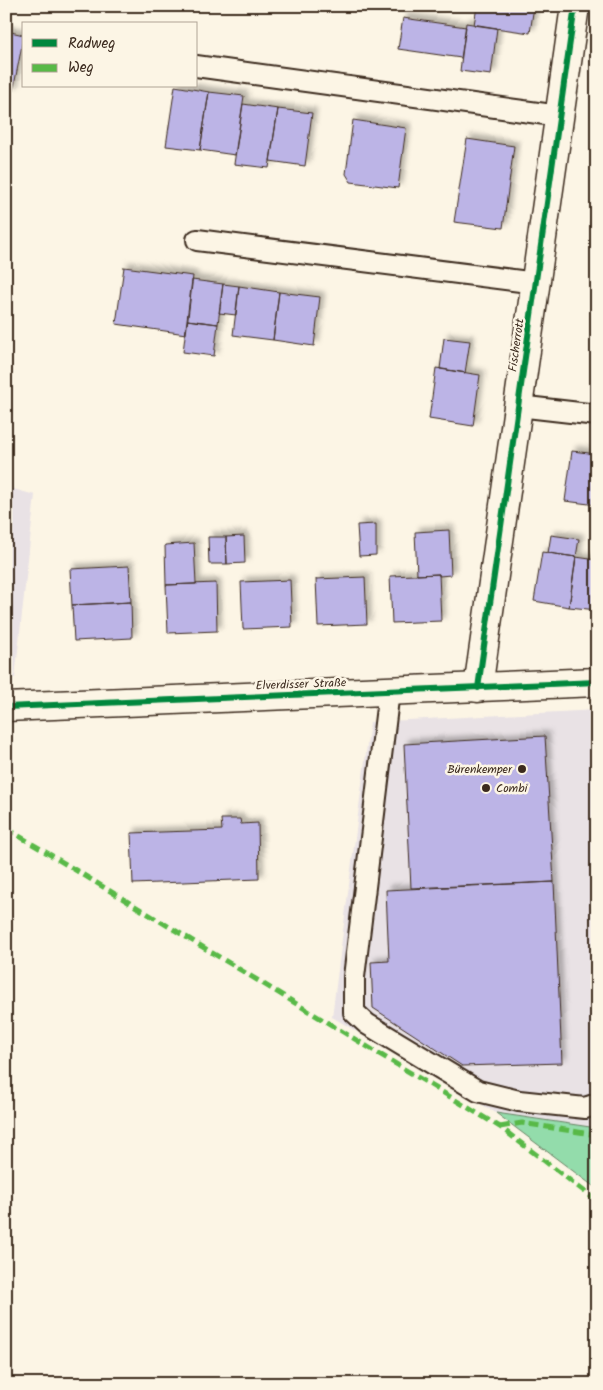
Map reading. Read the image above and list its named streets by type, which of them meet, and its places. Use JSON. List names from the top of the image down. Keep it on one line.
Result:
{"streets":{"street":["Fischerrott","Elverdisser Straße"]},"crossings":[["Fischerrott","Elverdisser Straße"]],"places":["Bürenkemper","Combi"],"legend":["Radweg","Weg"]}
